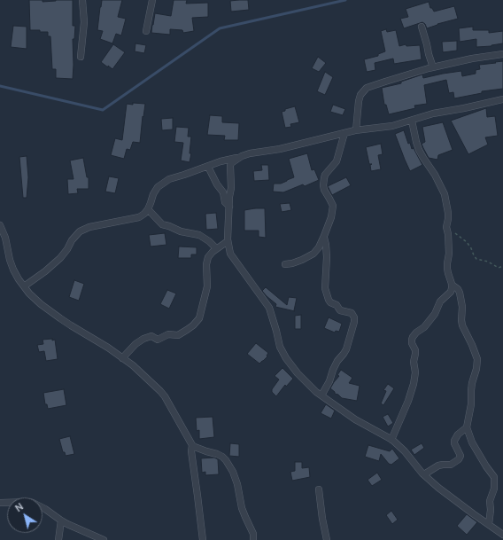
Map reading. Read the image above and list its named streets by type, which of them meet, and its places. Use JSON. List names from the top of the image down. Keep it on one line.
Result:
{"north":"top left"}
